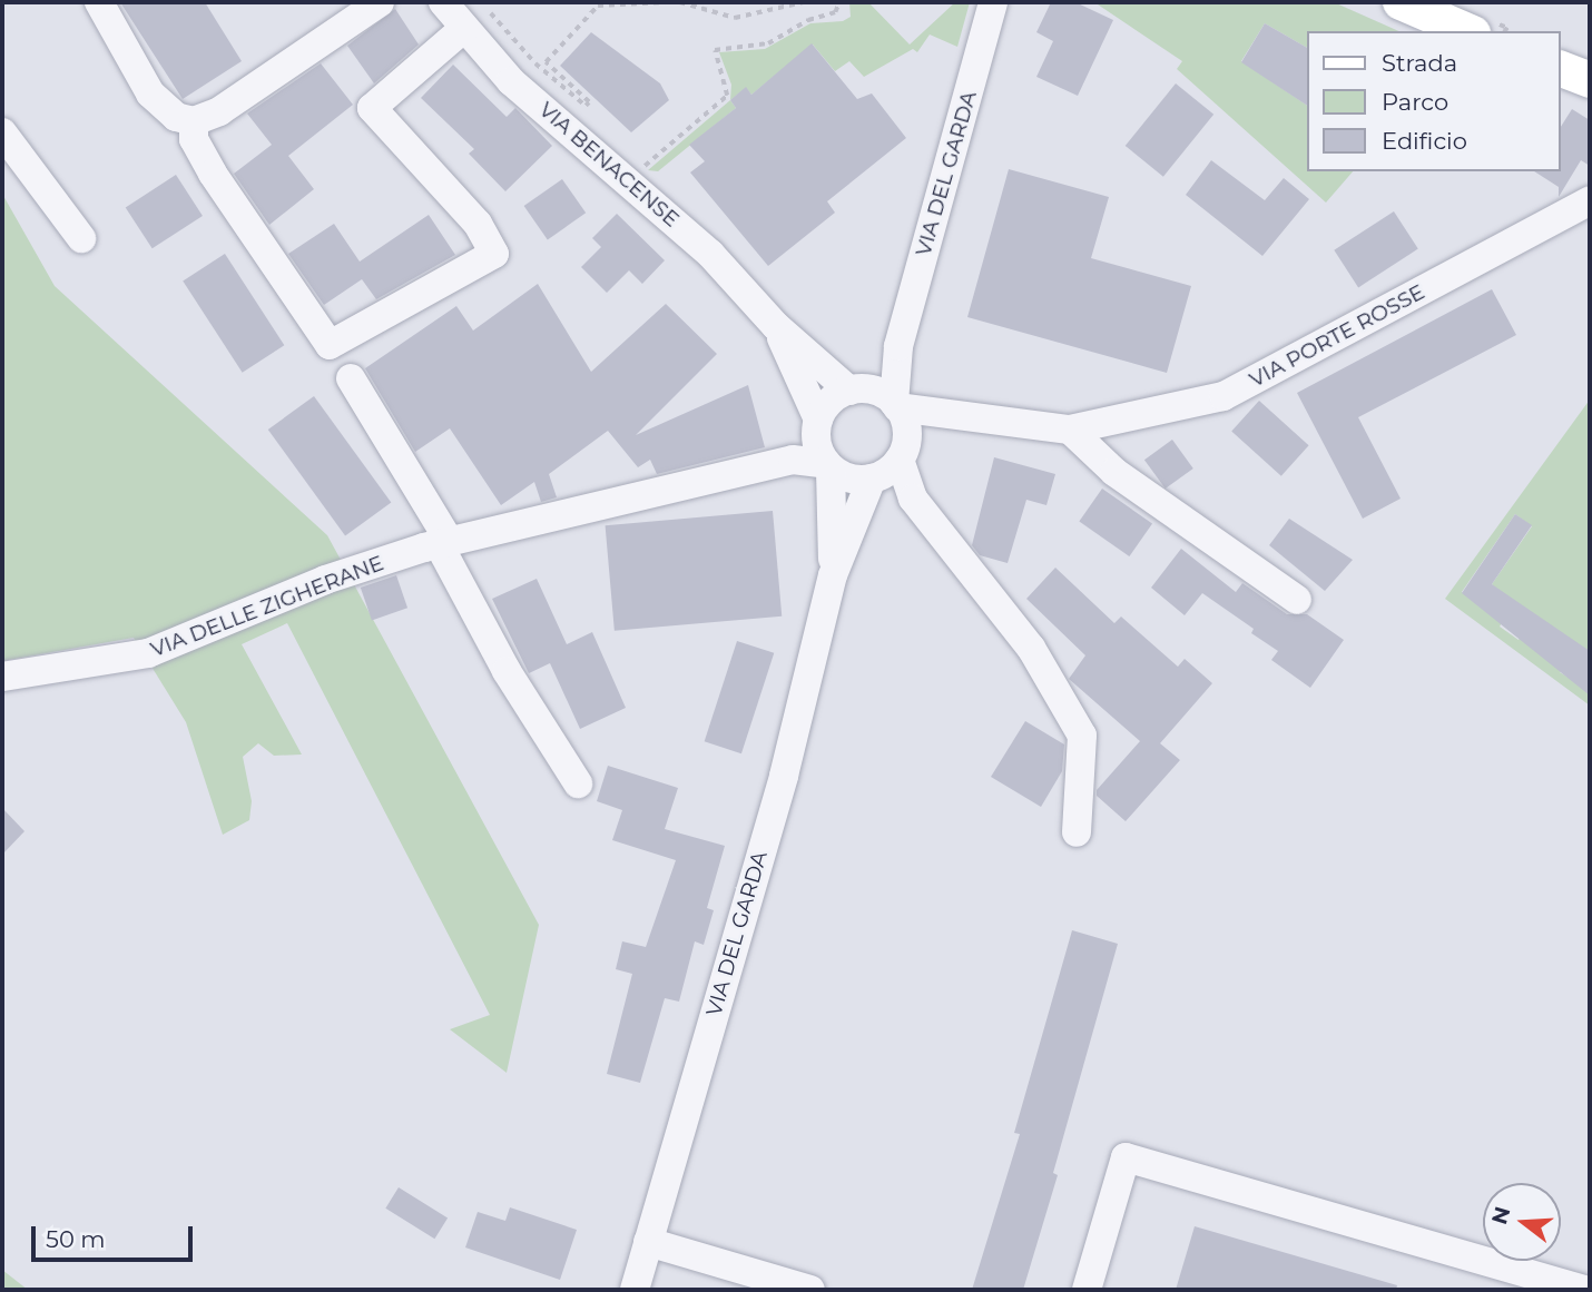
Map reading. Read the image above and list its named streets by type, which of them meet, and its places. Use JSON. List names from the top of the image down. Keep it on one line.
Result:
{"streets":{"street":["VIA BENACENSE","VIA DEL GARDA","VIA PORTE ROSSE","VIA DELLE ZIGHERANE"]},"crossings":[["VIA DEL GARDA","VIA PORTE ROSSE"],["VIA DEL GARDA","VIA DELLE ZIGHERANE"]],"legend":["Strada","Parco","Edificio"],"scale_bar":"50 m","north":"left"}
